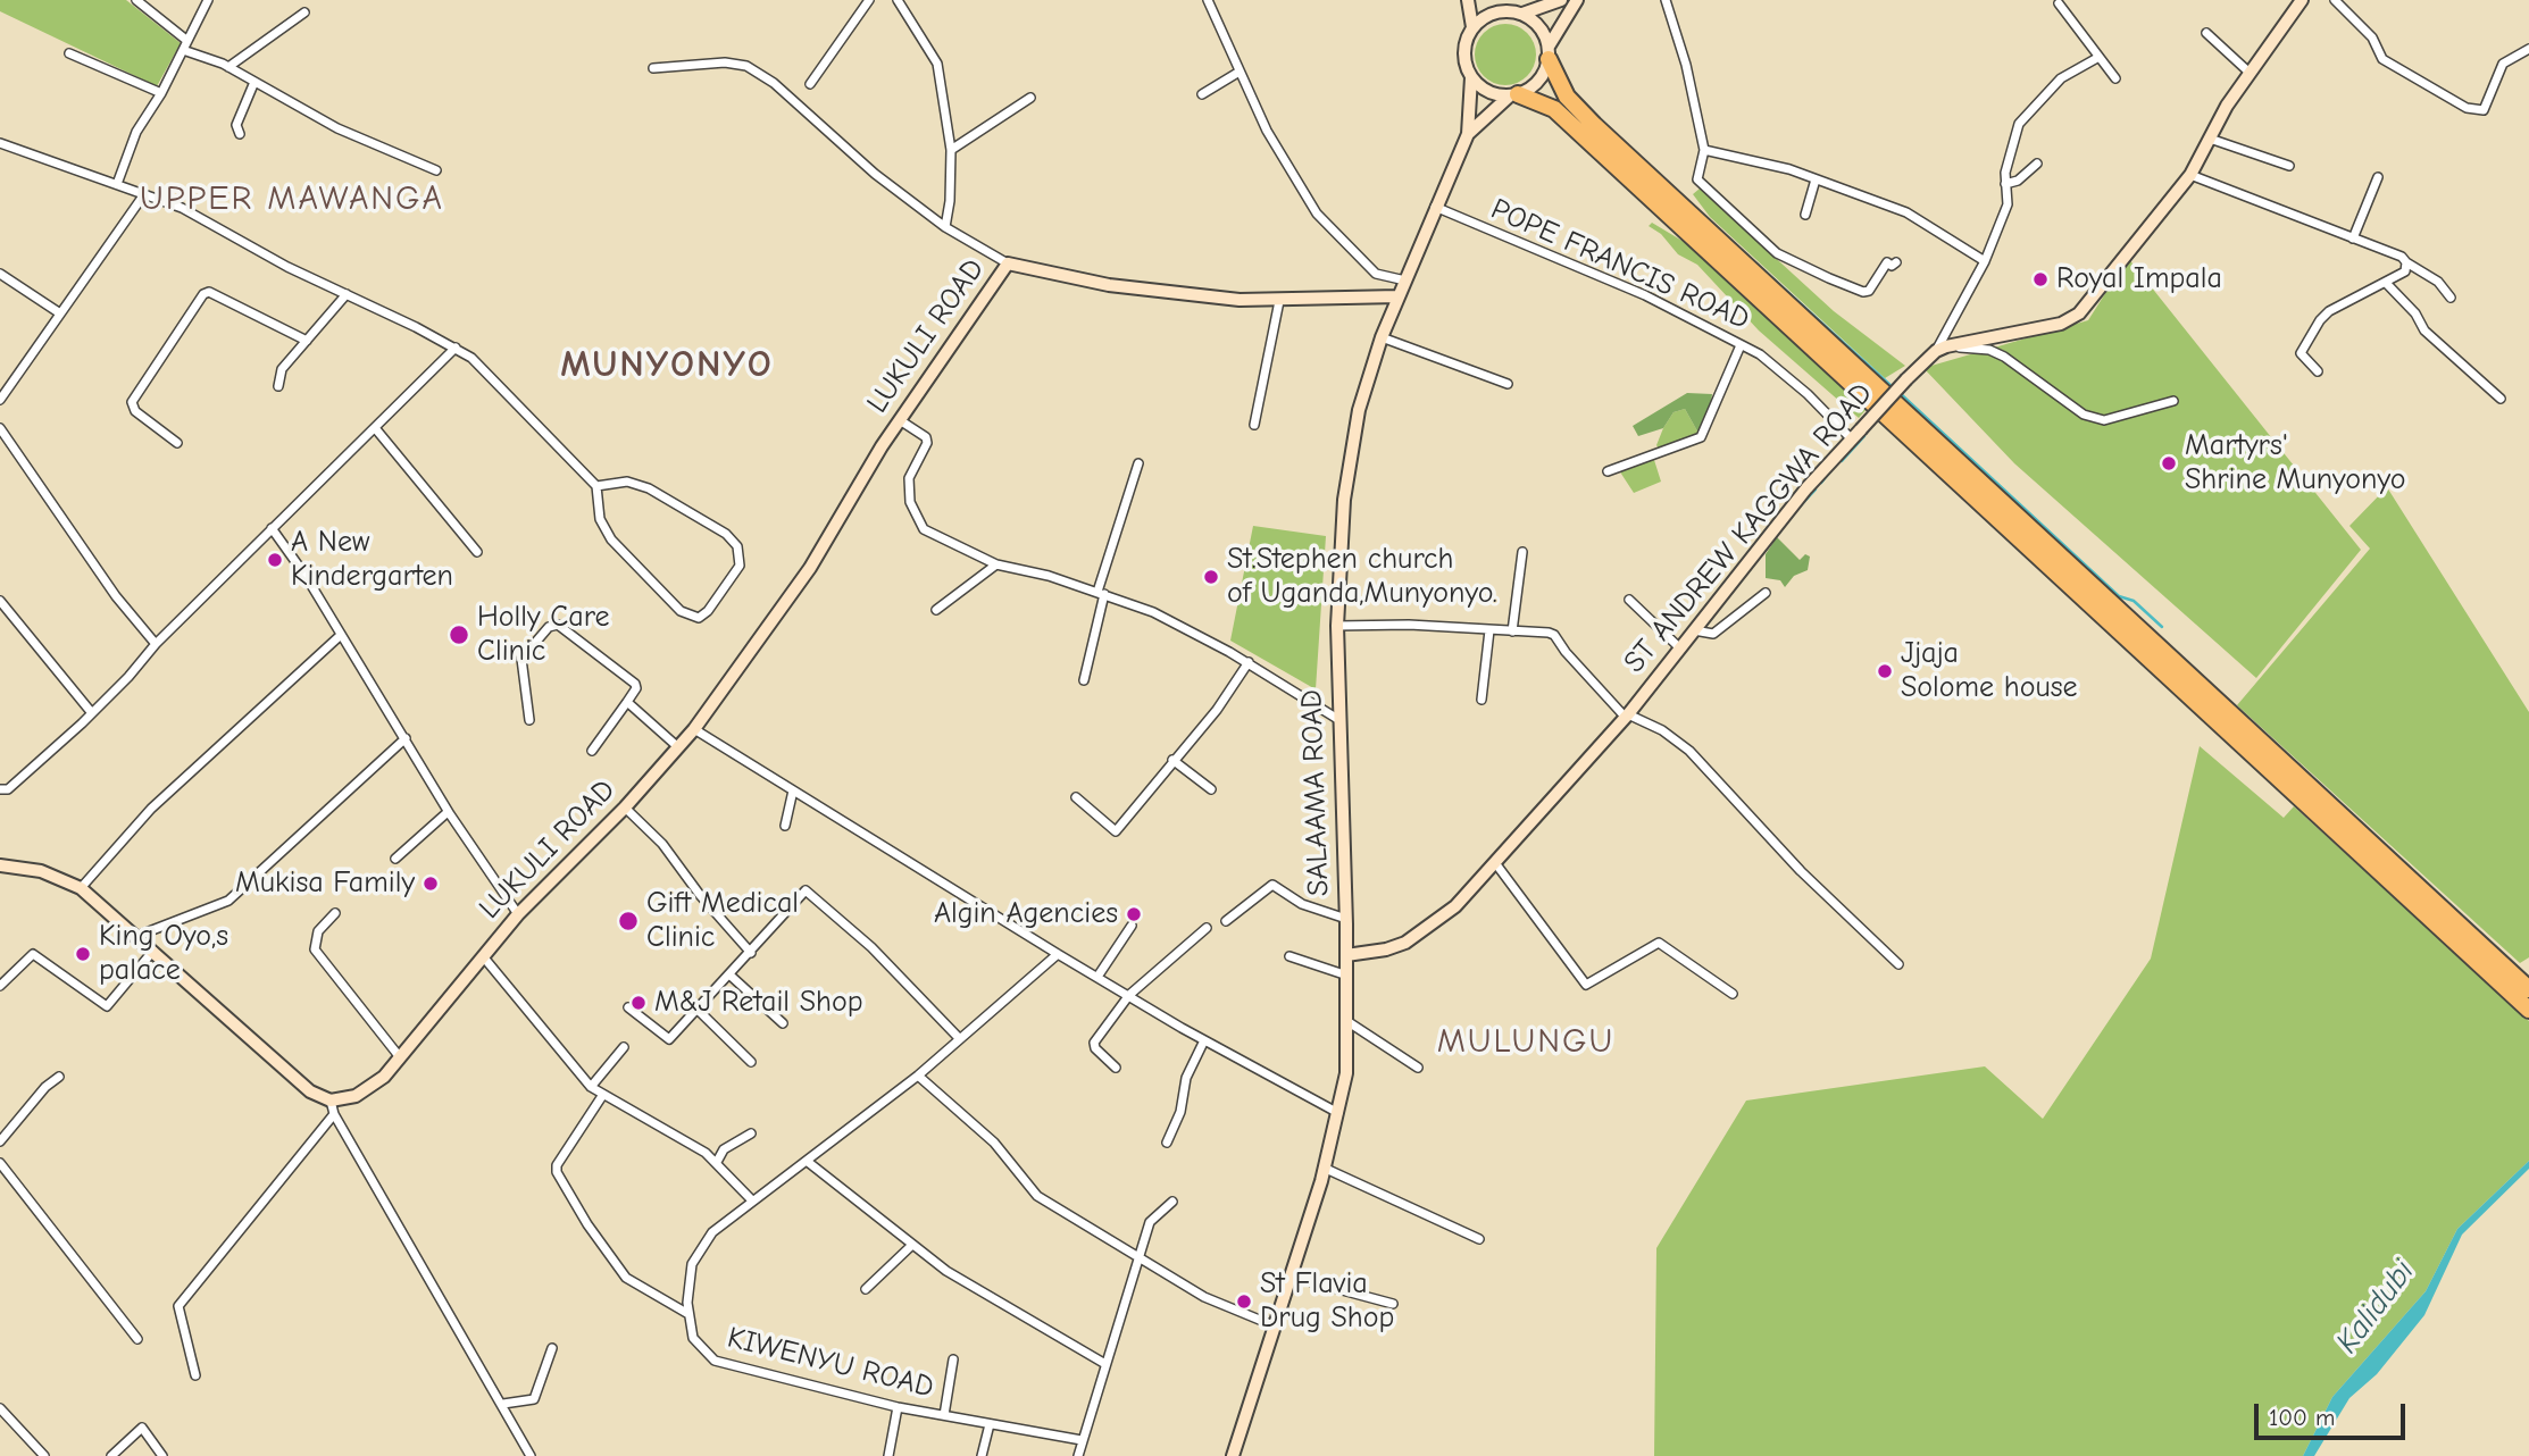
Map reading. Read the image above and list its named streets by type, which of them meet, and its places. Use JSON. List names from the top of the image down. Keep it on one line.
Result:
{"streets":{"street":["POPE FRANCIS ROAD","LUKULI ROAD","ST ANDREW KAGGWA ROAD","SALAAMA ROAD","KIWENYU ROAD"]},"crossings":[["POPE FRANCIS ROAD","ST ANDREW KAGGWA ROAD"],["POPE FRANCIS ROAD","SALAAMA ROAD"],["ST ANDREW KAGGWA ROAD","SALAAMA ROAD"]],"districts":["UPPER MAWANGA","MUNYONYO","MULUNGU"],"water":["Kalidubi"],"places":["Royal Impala","Martyrs' Shrine Munyonyo","A New Kindergarten","St.Stephen church of Uganda,Munyonyo.","Holly Care Clinic","Jjaja Solome house","Mukisa Family","Algin Agencies","Gift Medical Clinic","King Oyo,s palace","M&J Retail Shop","St Flavia Drug Shop"],"scale_bar":"100 m"}
